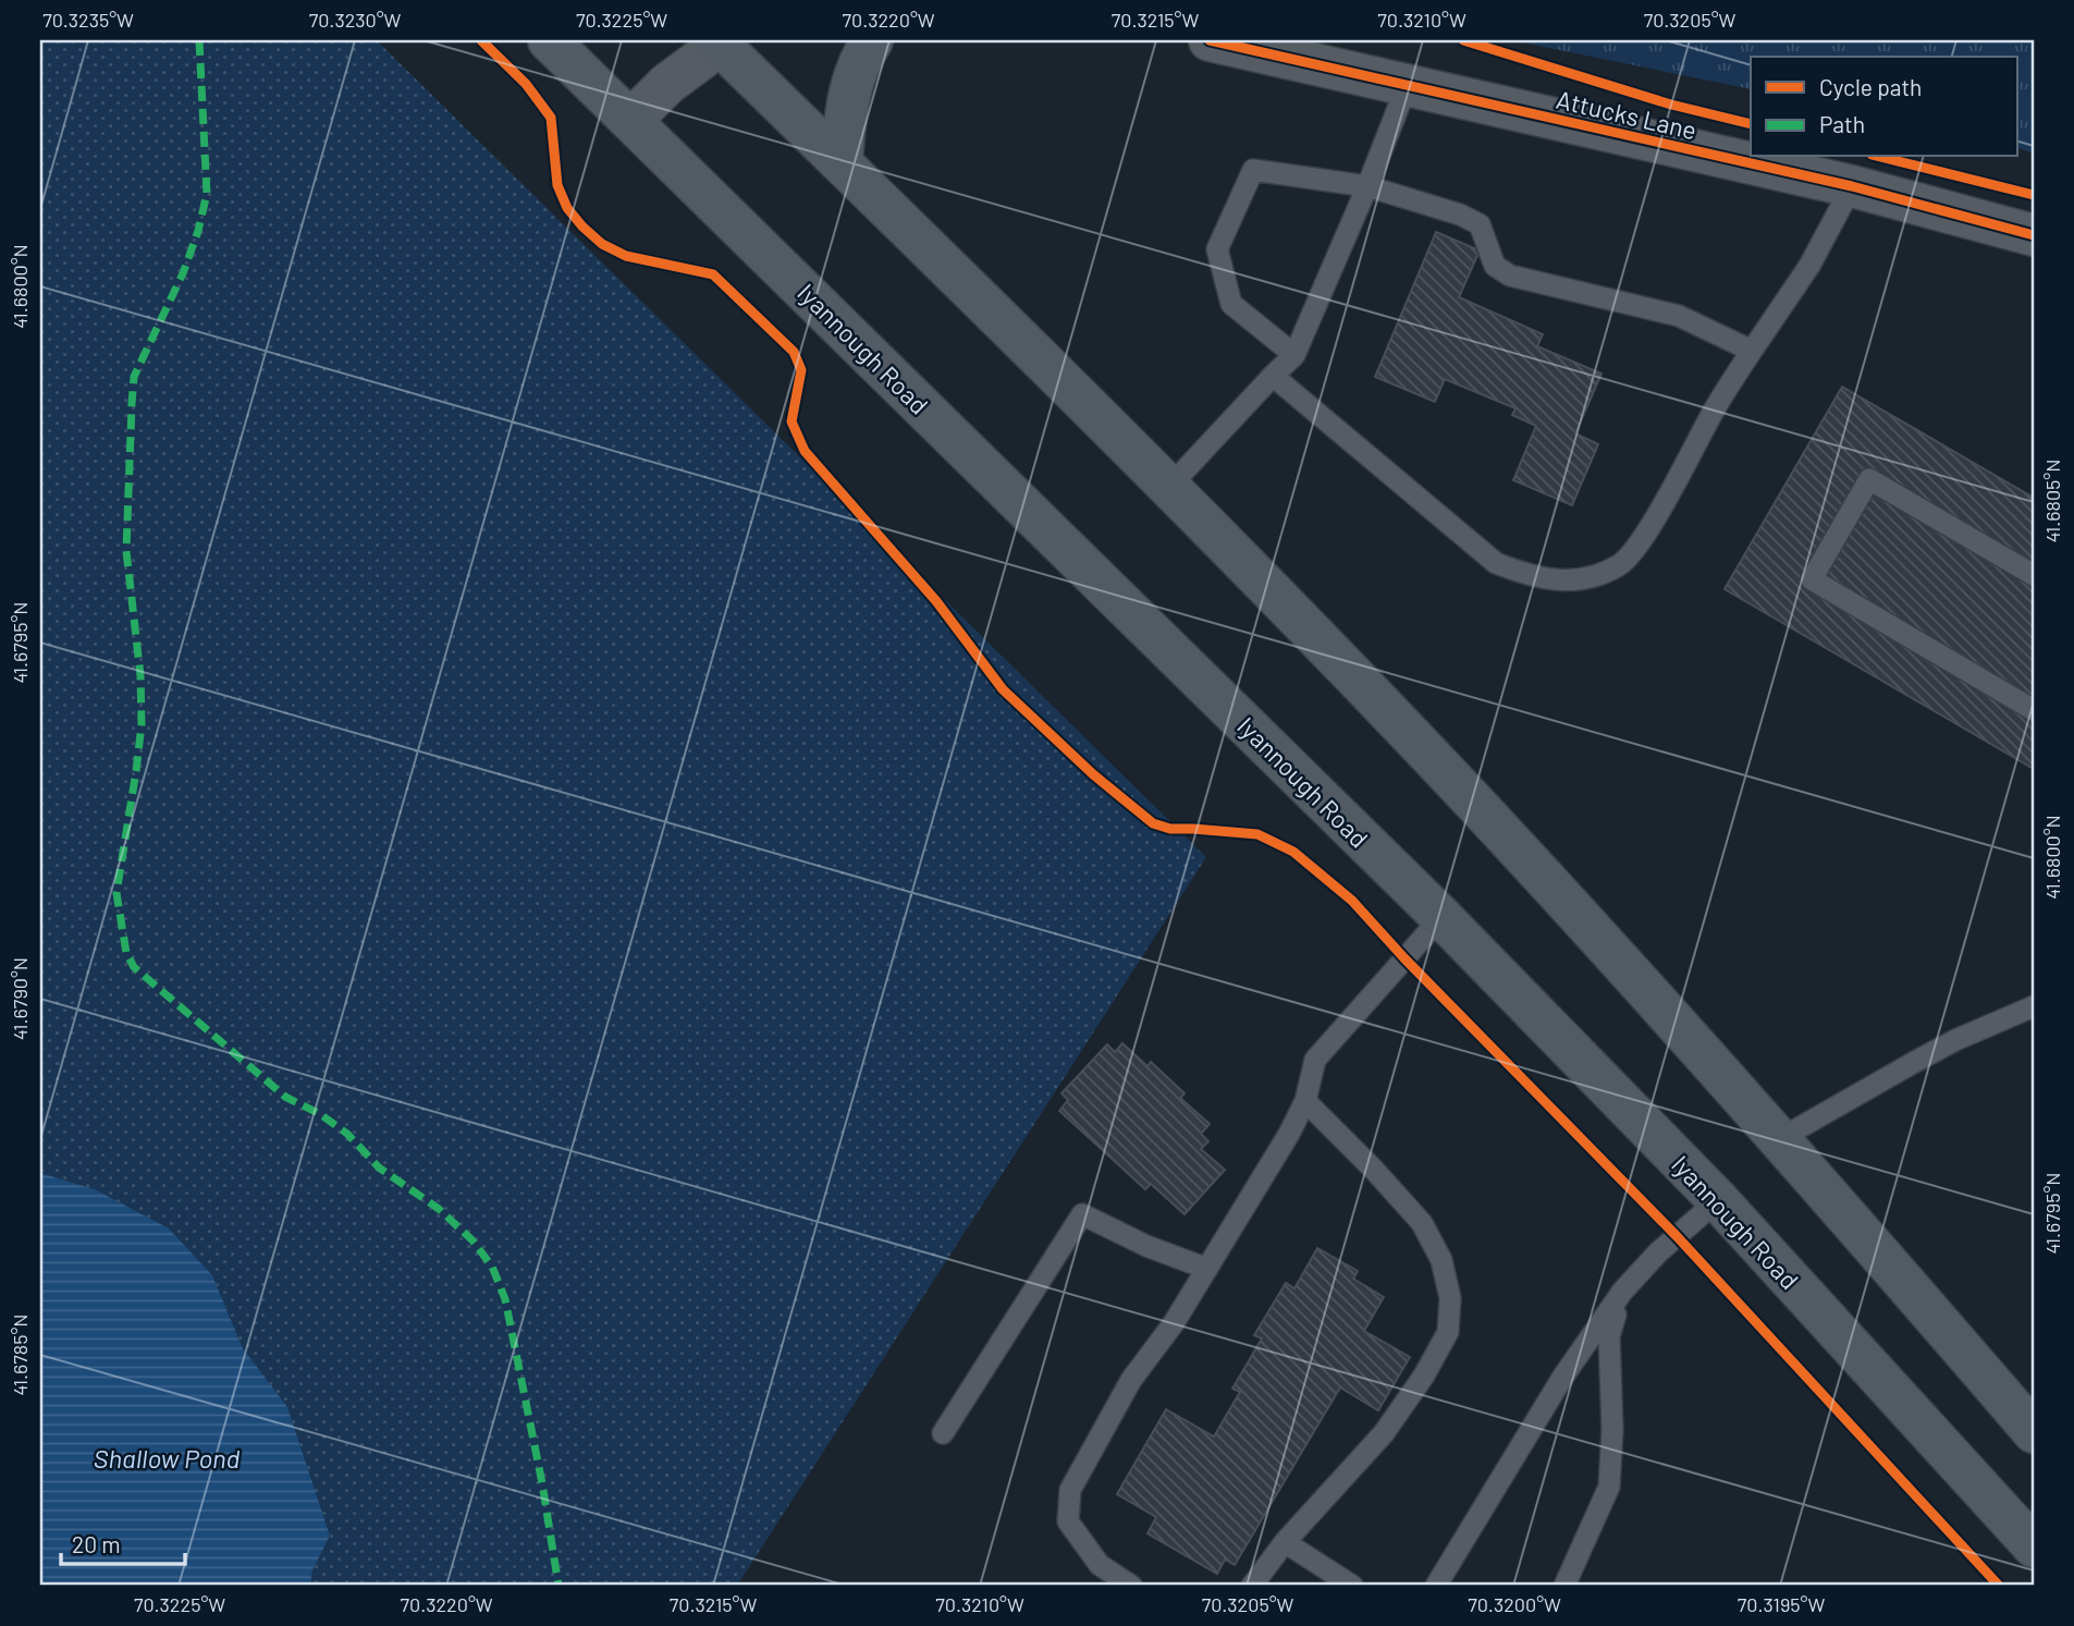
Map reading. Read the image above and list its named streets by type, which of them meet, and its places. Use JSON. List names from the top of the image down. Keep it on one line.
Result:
{"streets":{"main road":["Iyannough Road"],"street":["Attucks Lane"]},"water":["Shallow Pond"],"legend":["Cycle path","Path"],"scale_bar":"20 m","coordinates":["70.3235°W","70.3230°W","70.3225°W","70.3220°W","70.3215°W","70.3210°W","70.3205°W","41.6800°N","41.6805°N","41.6795°N","41.6790°N","41.6785°N","70.3200°W","70.3195°W"]}
